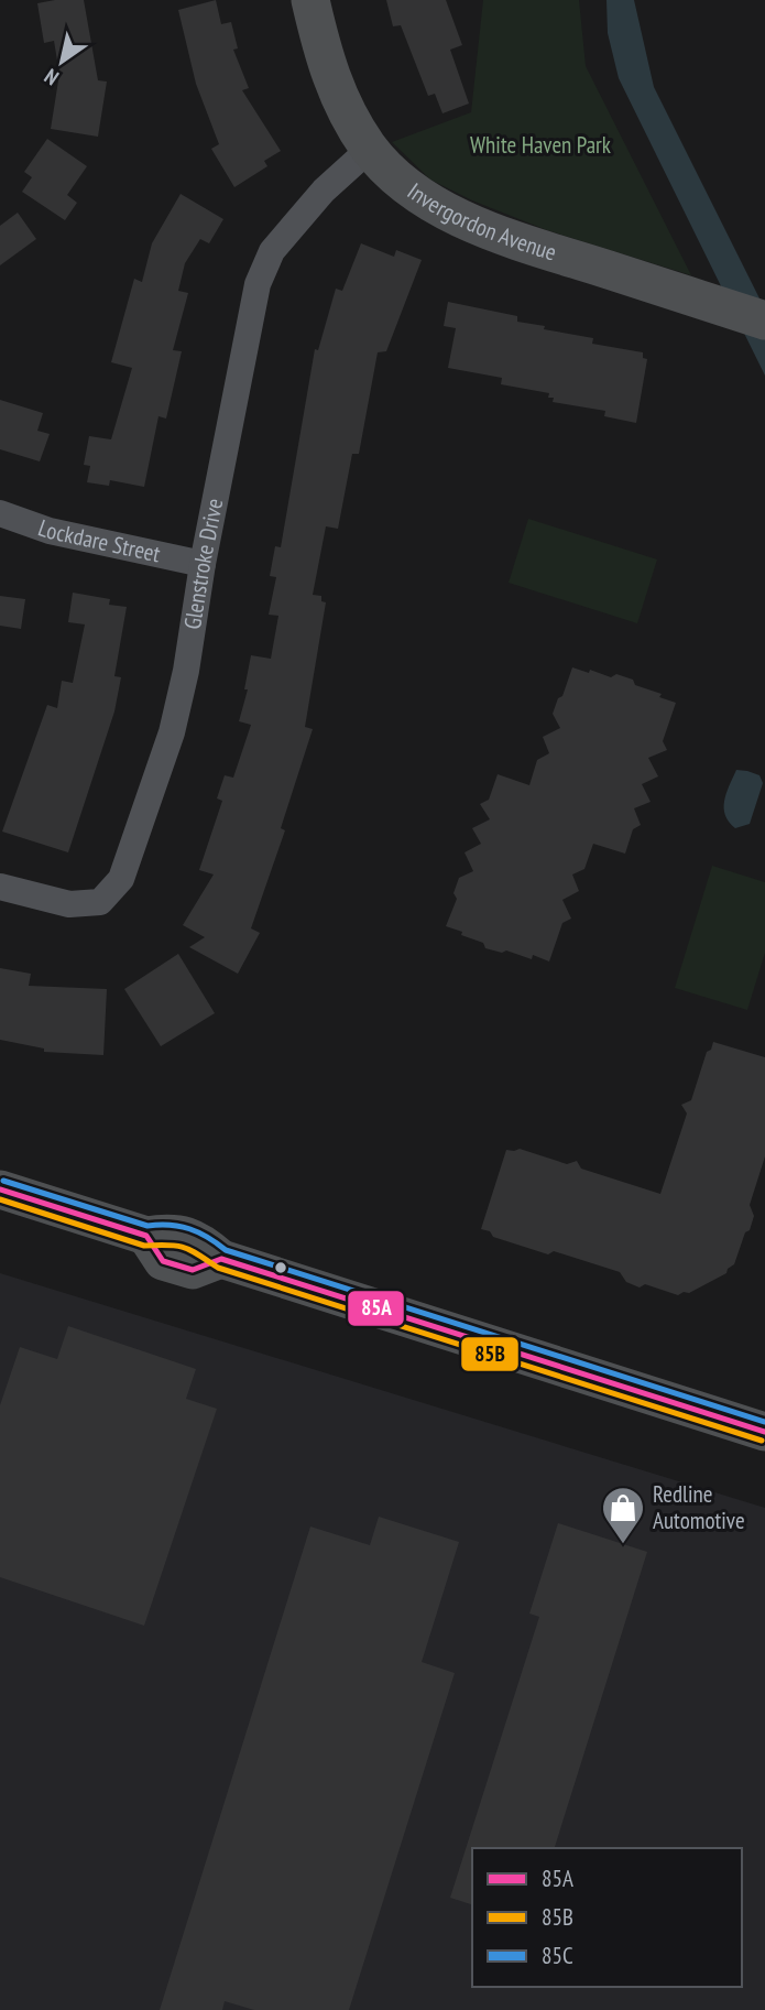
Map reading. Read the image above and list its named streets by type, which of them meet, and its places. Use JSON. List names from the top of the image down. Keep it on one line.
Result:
{"streets":{"main road":["Invergordon Avenue"],"street":["Lockdare Street","Glenstroke Drive"]},"crossings":[["Invergordon Avenue","Glenstroke Drive"],["Lockdare Street","Glenstroke Drive"]],"parks":["White Haven Park"],"places":{"shop":["Redline Automotive"]},"lines":["transit line 85C","transit line 85A","transit line 85B"],"legend":["85A","85B","85C"],"north":"bottom left"}
